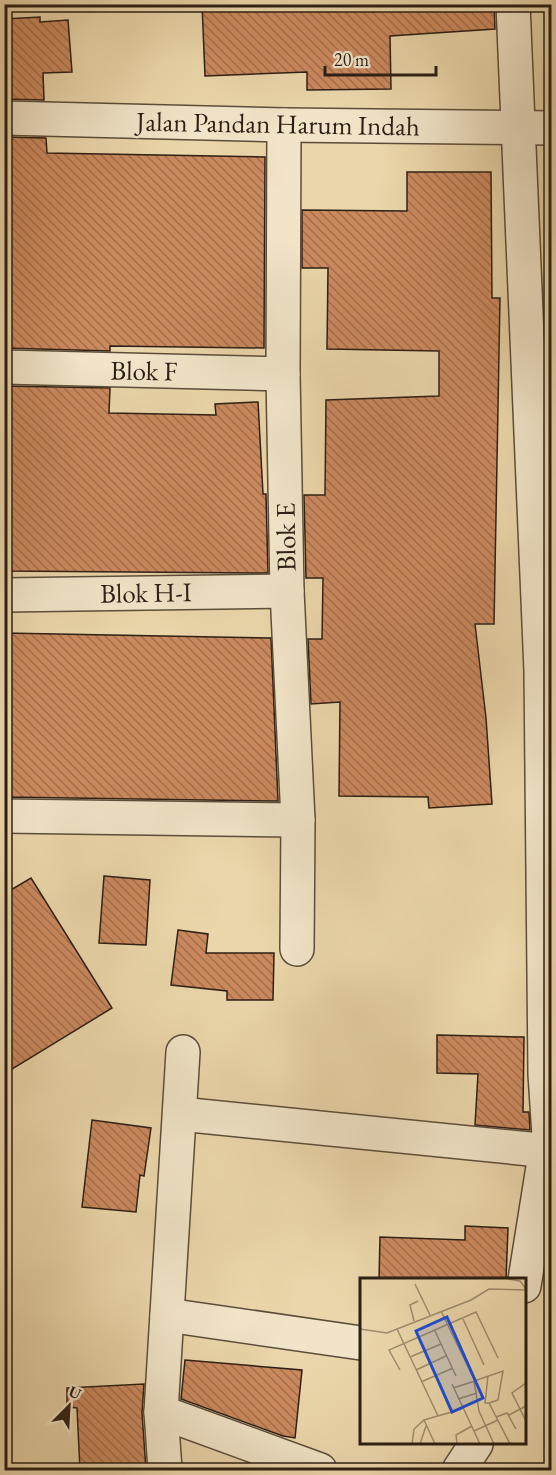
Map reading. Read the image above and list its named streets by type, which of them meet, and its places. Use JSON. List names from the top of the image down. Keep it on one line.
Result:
{"streets":{"street":["Jalan Pandan Harum Indah","Blok F","Blok E","Blok H-I"]},"crossings":[["Jalan Pandan Harum Indah","Blok E"],["Blok F","Blok E"],["Blok E","Blok H-I"]],"scale_bar":"20 m","north":"top right"}
